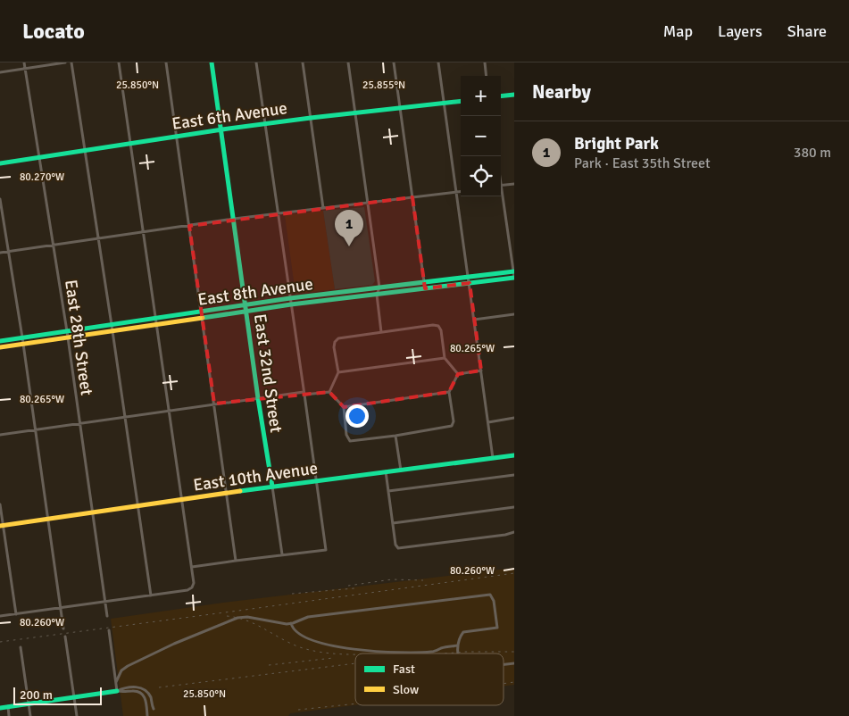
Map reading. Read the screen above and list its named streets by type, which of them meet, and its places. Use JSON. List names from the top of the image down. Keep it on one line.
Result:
{"streets":{"street":["East 6th Avenue","East 8th Avenue","East 28th Street","East 32nd Street","East 10th Avenue"]},"crossings":[["East 6th Avenue","East 28th Street"],["East 6th Avenue","East 32nd Street"],["East 8th Avenue","East 28th Street"],["East 8th Avenue","East 32nd Street"],["East 28th Street","East 10th Avenue"],["East 32nd Street","East 10th Avenue"]],"legend":["Fast","Slow"],"scale_bar":"200 m","page":{"header":"Locato","nav":["Map","Layers","Share"],"heading":"Nearby","map_buttons":["+","−"],"list":[{"mark":"1","name":"Bright Park","note":"Park · East 35th Street","value":"380 m"}],"pins":"1","scale":"200 m"},"coordinates":["25.850°N","25.855°N","80.270°W","80.265°W","80.260°W"]}
